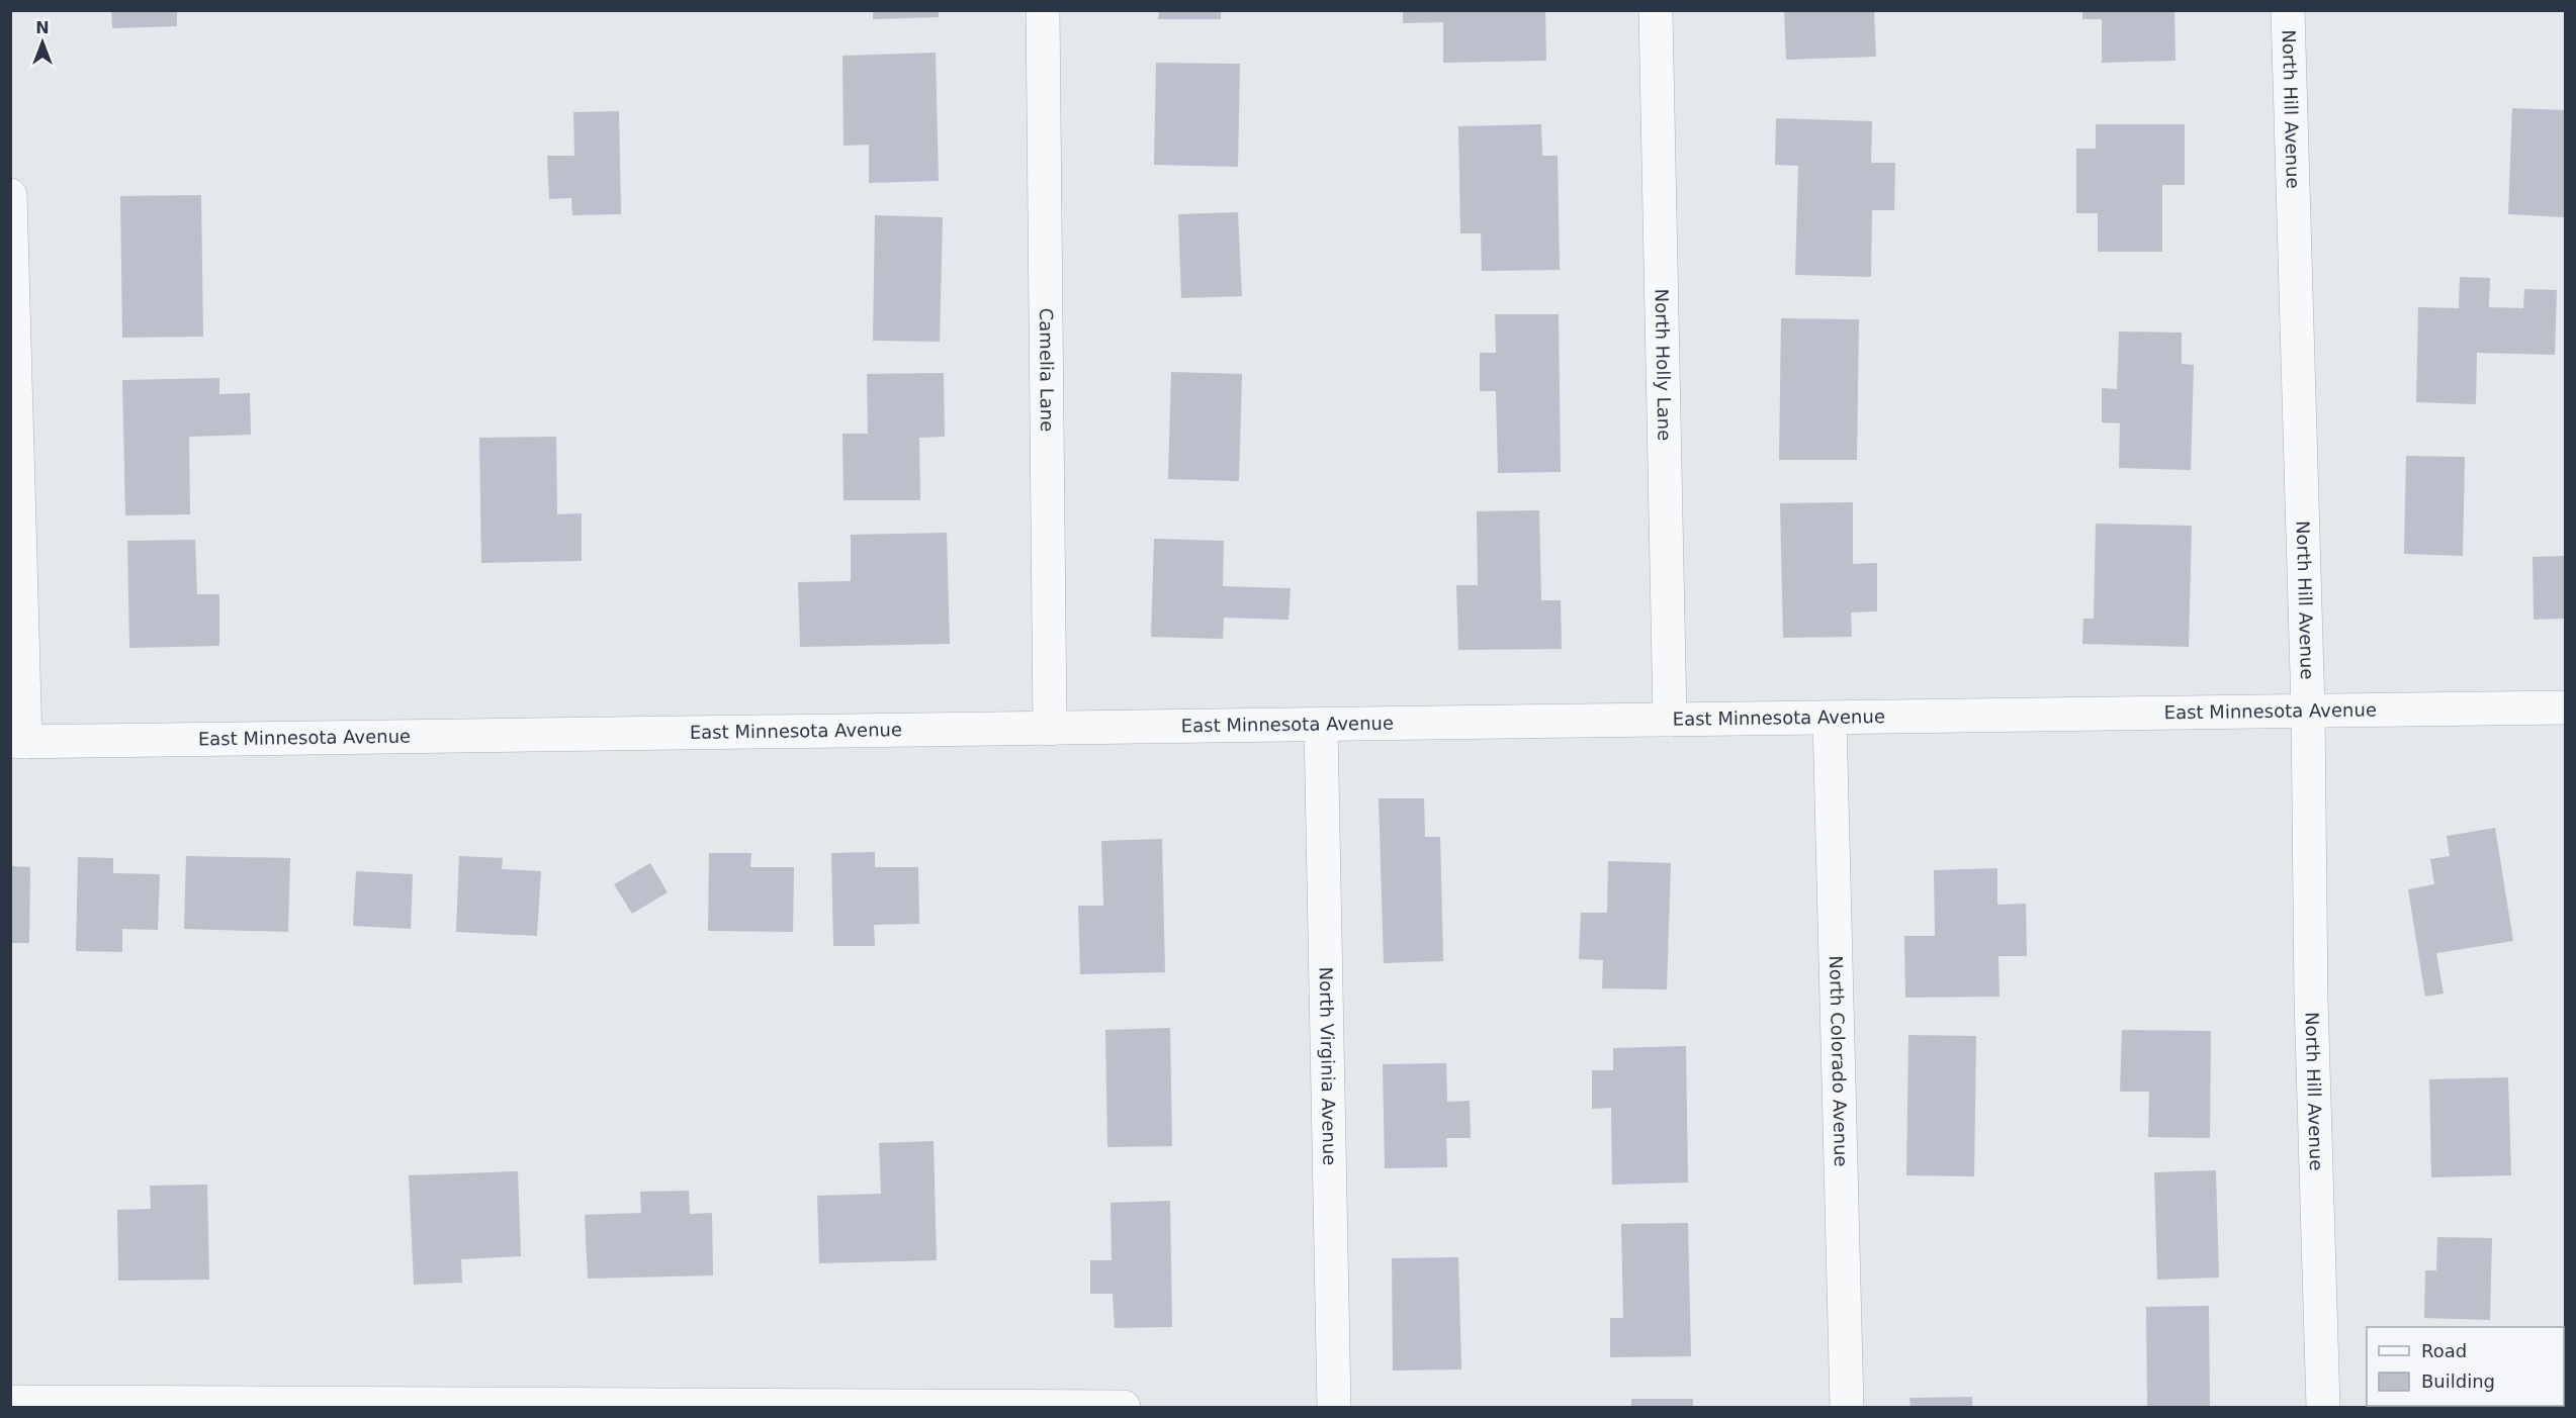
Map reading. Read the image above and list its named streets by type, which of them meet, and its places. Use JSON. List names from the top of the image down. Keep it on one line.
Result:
{"streets":{"street":["North Hill Avenue","North Holly Lane","Camelia Lane","East Minnesota Avenue","North Colorado Avenue","North Virginia Avenue"]},"crossings":[["North Hill Avenue","East Minnesota Avenue"],["North Holly Lane","East Minnesota Avenue"],["Camelia Lane","East Minnesota Avenue"],["East Minnesota Avenue","North Colorado Avenue"],["East Minnesota Avenue","North Virginia Avenue"]],"legend":["Road","Building"],"north":"top"}
